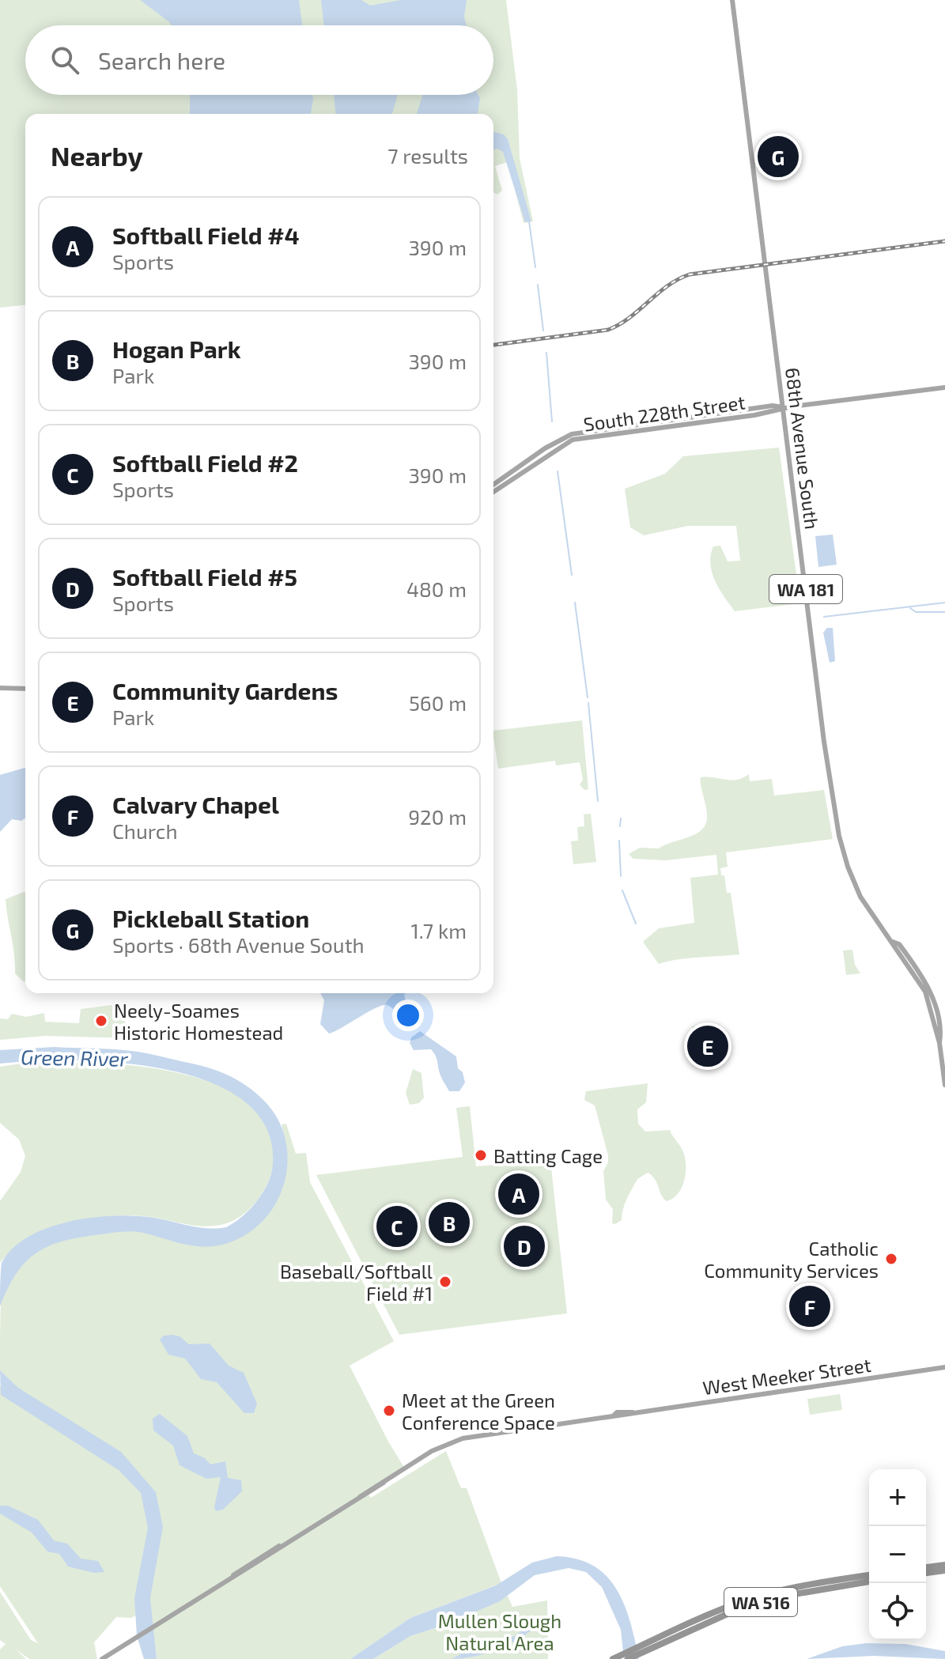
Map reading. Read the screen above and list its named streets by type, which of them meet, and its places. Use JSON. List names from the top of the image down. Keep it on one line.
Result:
{"streets":{"highway":["WA 516"],"main road":["South 228th Street","68th Avenue South","WA 181","West Meeker Street"]},"crossings":[["South 228th Street","68th Avenue South"],["68th Avenue South","WA 181"]],"water":["Green River"],"parks":["Mullen Slough Natural Area"],"places":["Neely-Soames Historic Homestead","Batting Cage","Catholic Community Services","Baseball/Softball Field #1","Meet at the Green Conference Space"],"page":{"search":"Search here","heading":["Nearby","7 results"],"pins":["G","E","A","B","C","D","F"],"list":[{"mark":"A","name":"Softball Field #4","note":"Sports","value":"390 m"},{"mark":"B","name":"Hogan Park","note":"Park","value":"390 m"},{"mark":"C","name":"Softball Field #2","note":"Sports","value":"390 m"},{"mark":"D","name":"Softball Field #5","note":"Sports","value":"480 m"},{"mark":"E","name":"Community Gardens","note":"Park","value":"560 m"},{"mark":"F","name":"Calvary Chapel","note":"Church","value":"920 m"},{"mark":"G","name":"Pickleball Station","note":"Sports · 68th Avenue South","value":"1.7 km"}],"map_buttons":["+","−"]}}
